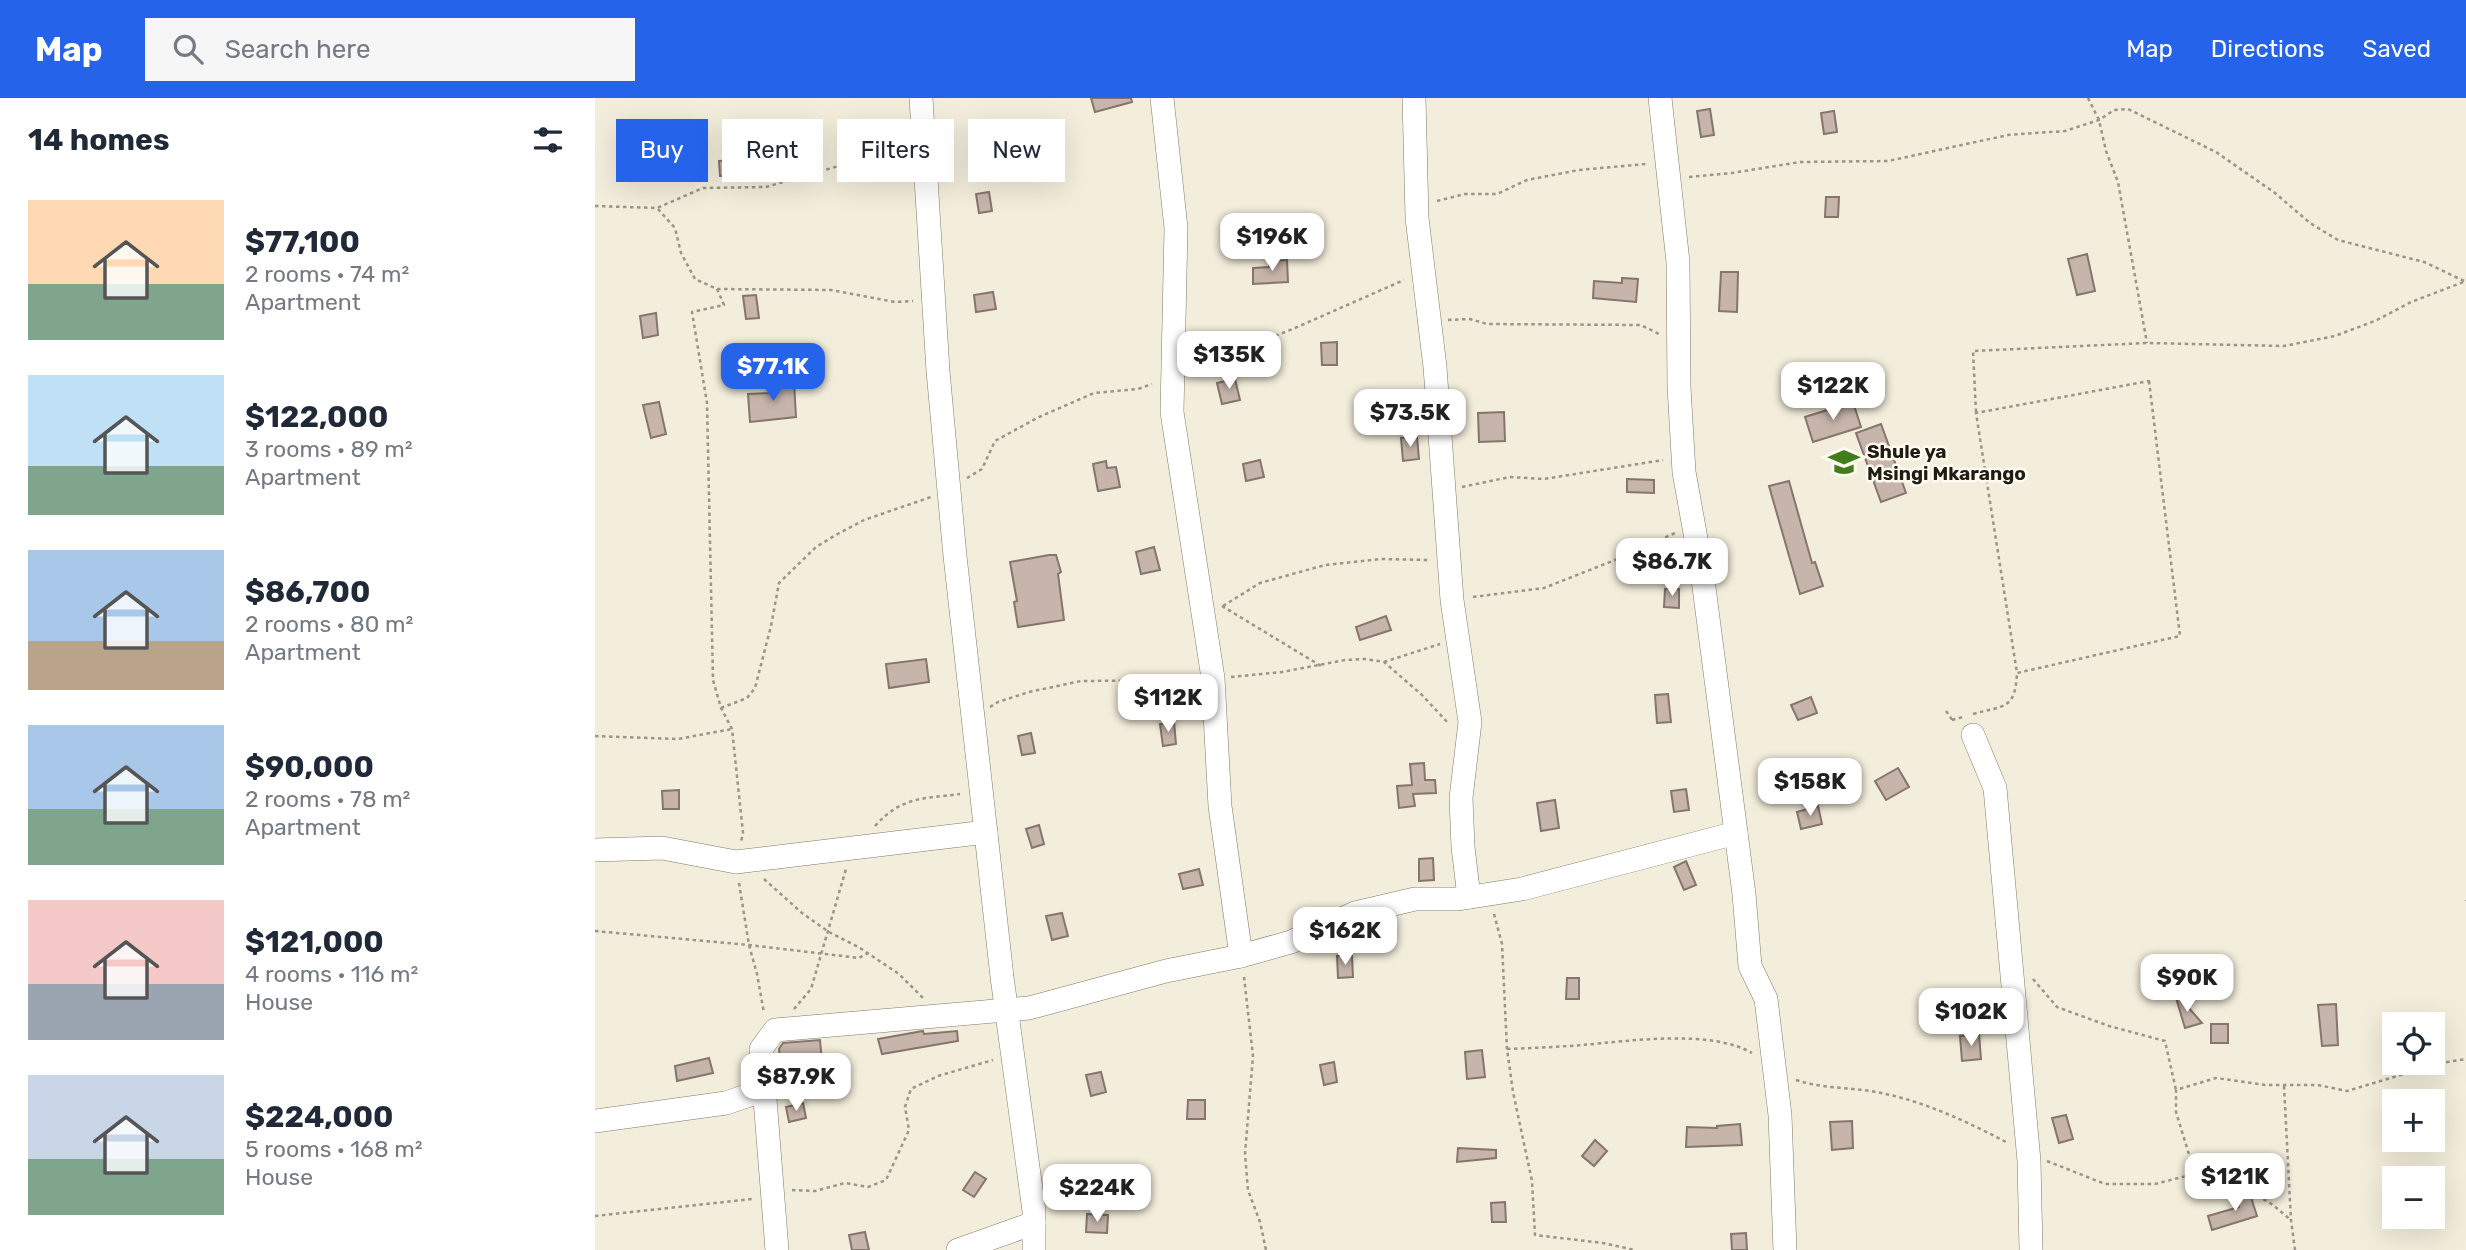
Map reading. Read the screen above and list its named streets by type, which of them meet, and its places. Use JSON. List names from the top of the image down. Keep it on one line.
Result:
{"places":{"school or university":["Shule ya Msingi Mkarango"]},"page":{"header":"Map","search":"Search here","nav":["Map","Directions","Saved"],"heading":"14 homes","chip":["Buy","Rent","Filters","New"],"list":[{"name":"$77,100","note":"2 rooms · 74 m² · Apartment"},{"name":"$122,000","note":"3 rooms · 89 m² · Apartment"},{"name":"$86,700","note":"2 rooms · 80 m² · Apartment"},{"name":"$90,000","note":"2 rooms · 78 m² · Apartment"},{"name":"$121,000","note":"4 rooms · 116 m² · House"},{"name":"$224,000","note":"5 rooms · 168 m² · House"}],"price":["$196K","$135K","$77.1K","$122K","$73.5K","$86.7K","$112K","$158K","$162K","$90K","$102K","$87.9K","$121K","$224K"],"map_buttons":["+","−"]}}
